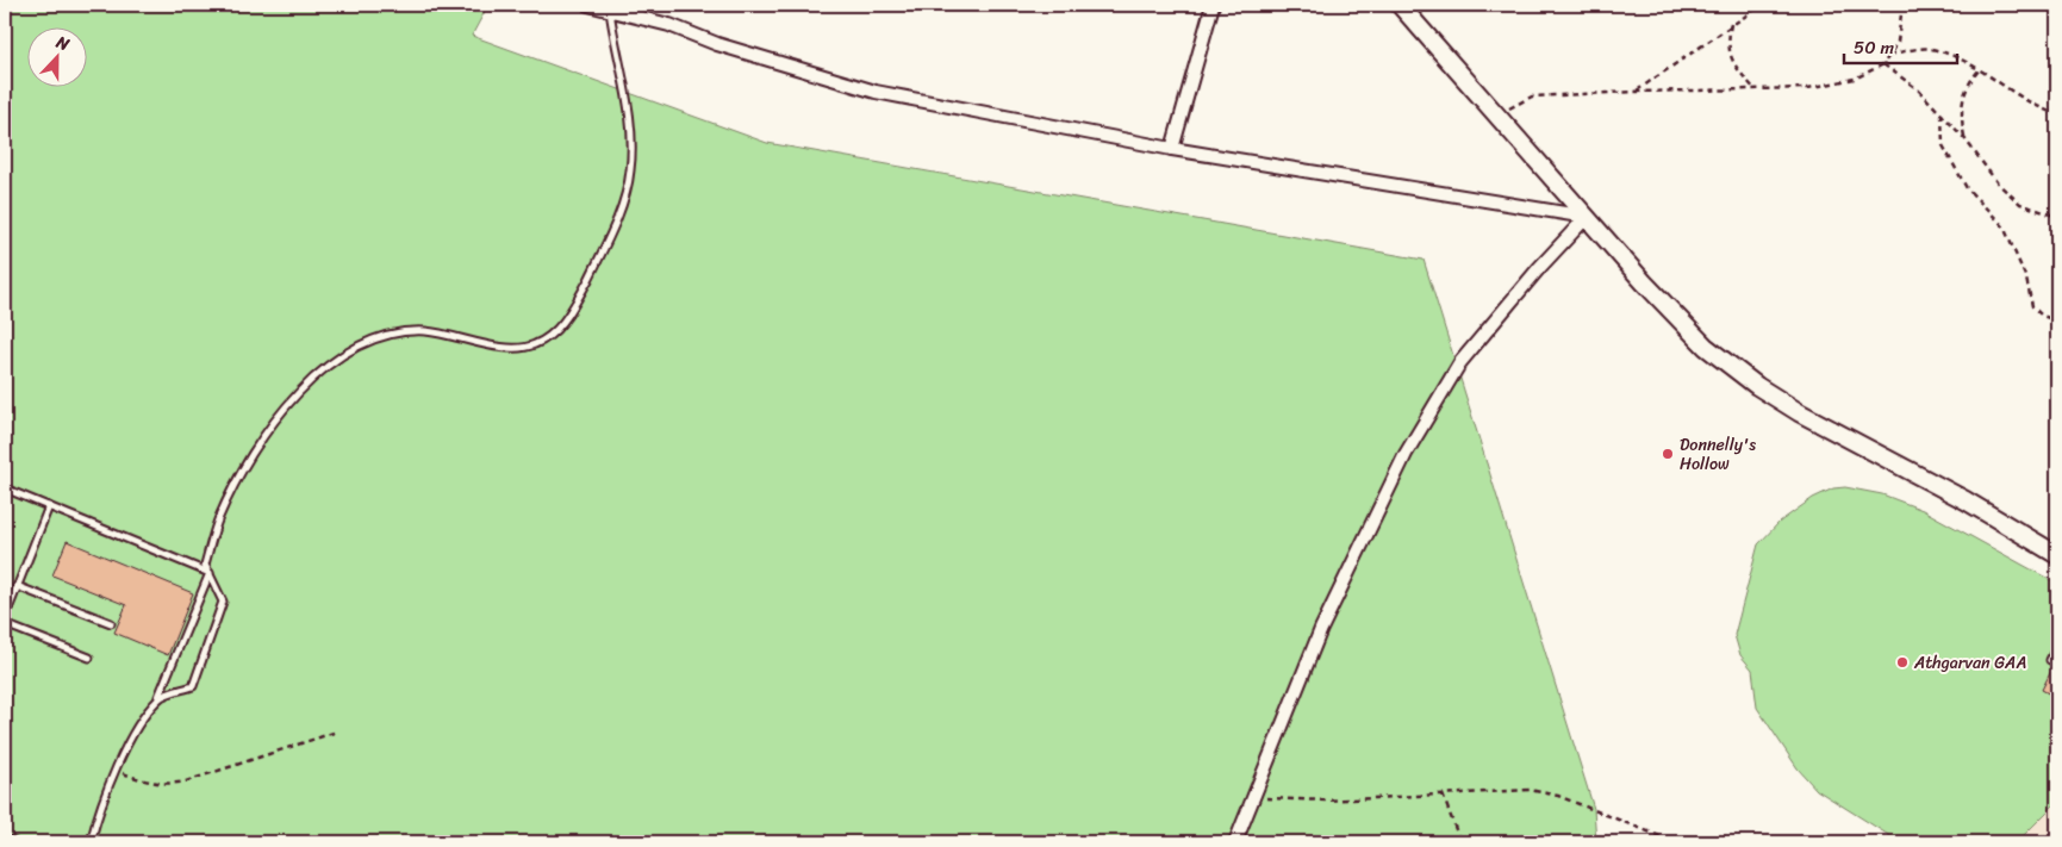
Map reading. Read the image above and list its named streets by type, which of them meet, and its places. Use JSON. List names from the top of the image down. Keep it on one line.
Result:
{"places":["Donnelly's Hollow","Athgarvan GAA"],"scale_bar":"50 m","north":"top"}
